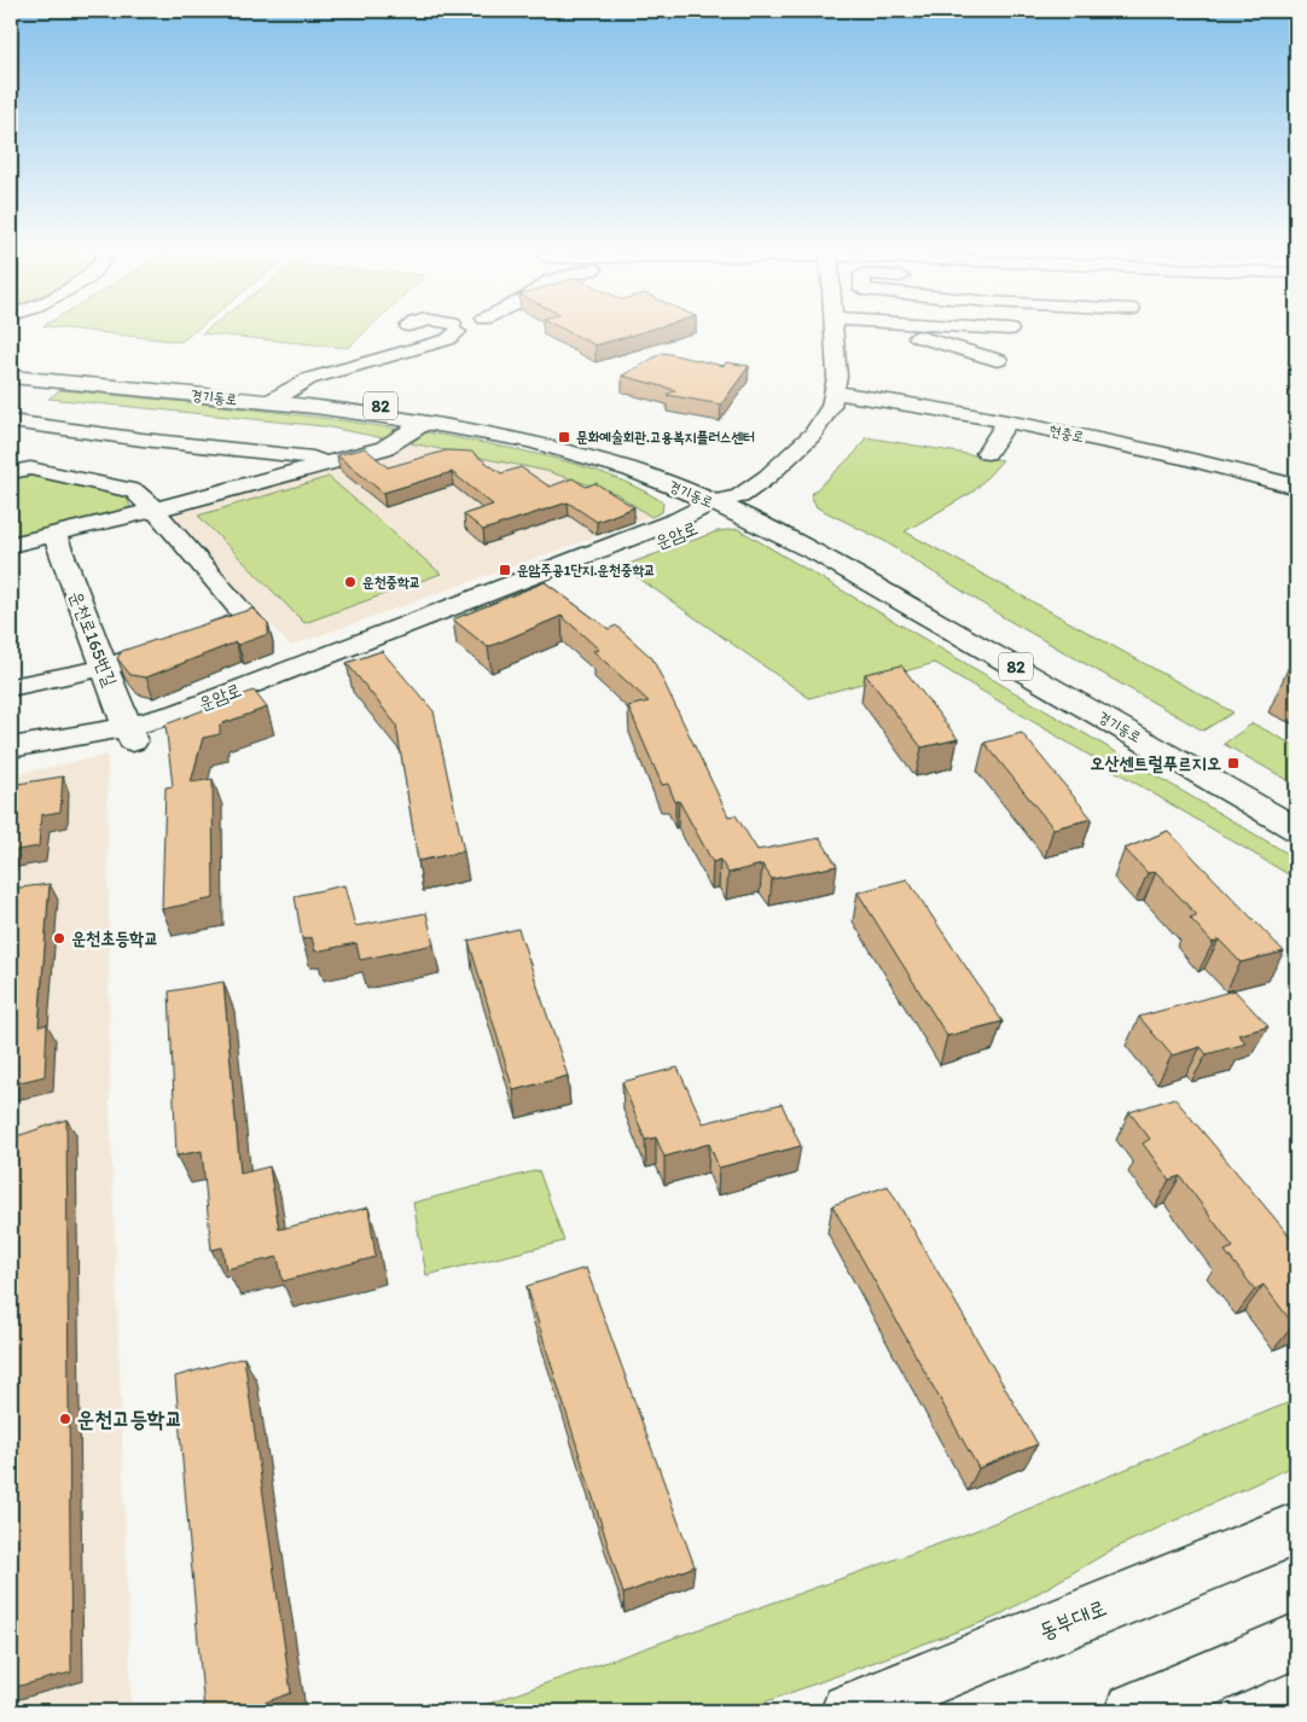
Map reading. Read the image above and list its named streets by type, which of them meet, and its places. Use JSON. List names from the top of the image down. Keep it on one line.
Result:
{"streets":{"street":["경기동로","82","현충로","운암로","운천로165번길","동부대로"]},"crossings":[["경기동로","운암로"],["현충로","운암로"],["운암로","운천로165번길"]],"places":{"transit":["문화예술회관.고용복지플러스센터","운암주공1단지.운천중학교","오산센트럴푸르지오"],"other":["운천중학교","운천초등학교","운천고등학교"]}}
